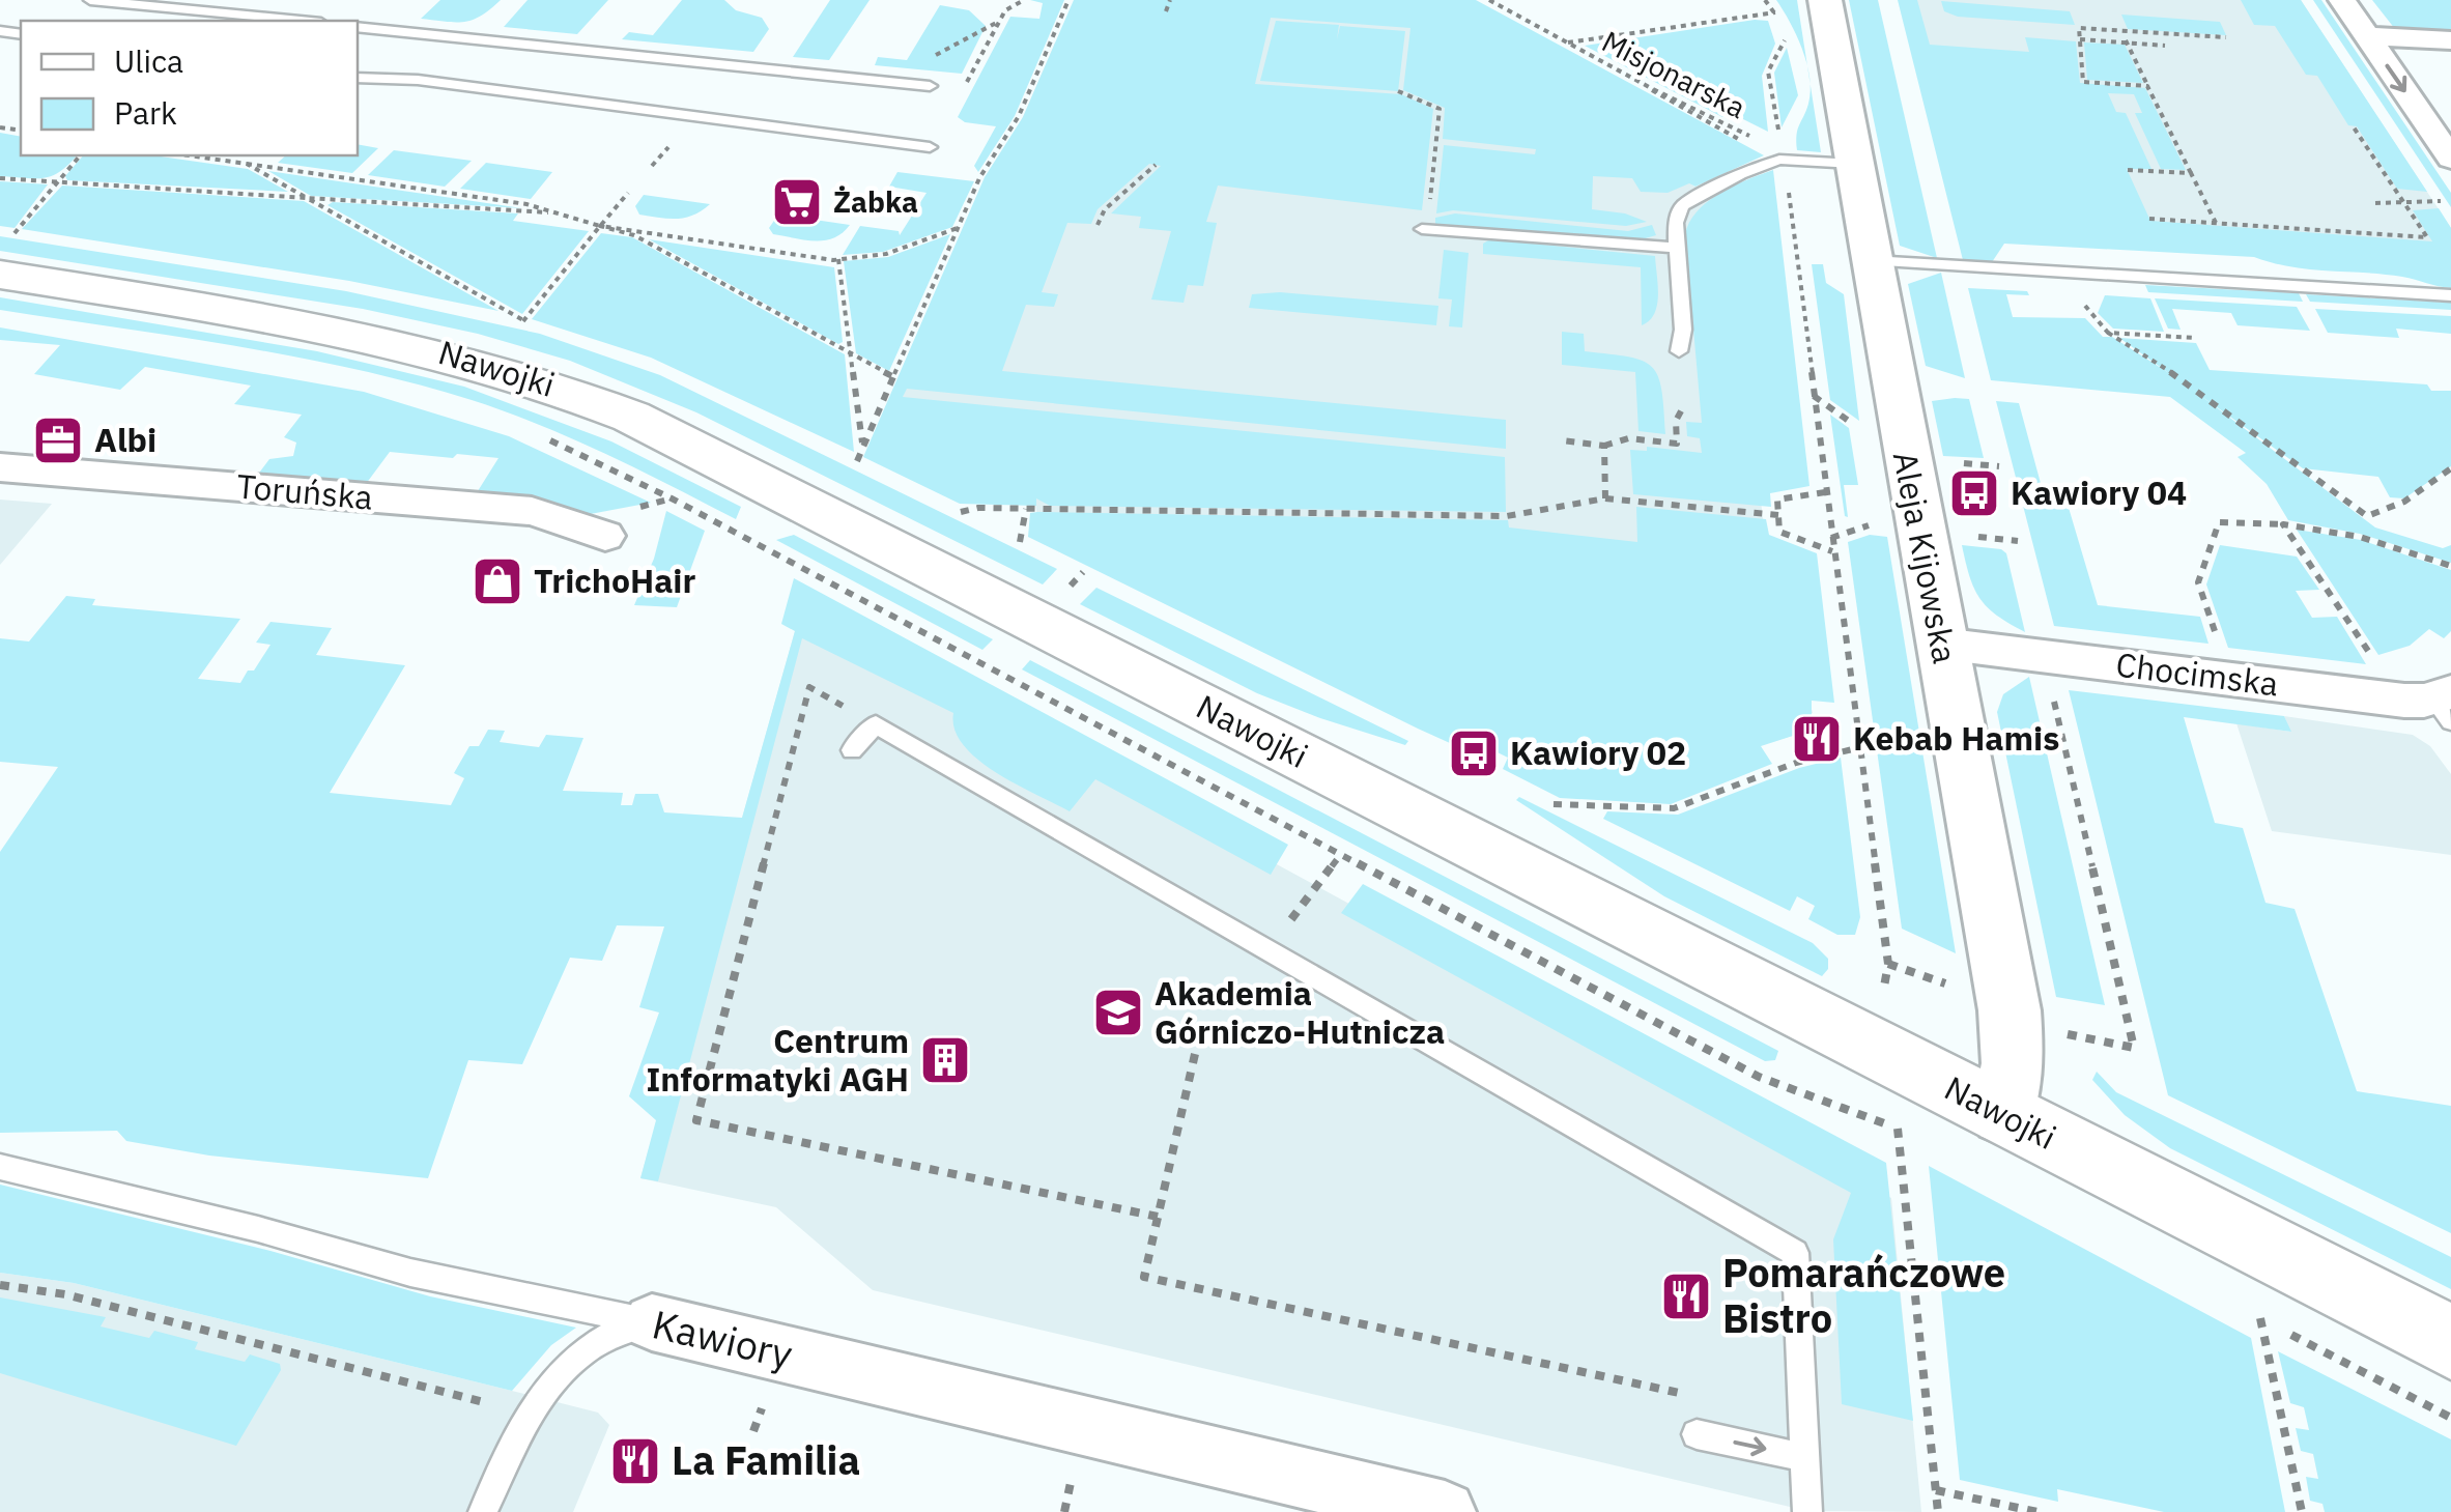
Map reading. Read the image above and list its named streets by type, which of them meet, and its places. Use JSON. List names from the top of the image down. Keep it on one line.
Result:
{"streets":{"main road":["Nawojki"],"street":["Toruńska","Aleja Kijowska","Chocimska","Kawiory"],"path":["Misjonarska"]},"crossings":[["Nawojki","Aleja Kijowska"],["Aleja Kijowska","Chocimska"]],"places":{"supermarket":["Żabka"],"office":["Albi"],"bus stop":["Kawiory 04","Kawiory 02"],"shop":["TrichoHair"],"restaurant":["Kebab Hamis","Pomarańczowe Bistro","La Familia"],"school or university":["Akademia Górniczo-Hutnicza"],"building":["Centrum Informatyki AGH"]},"legend":["Ulica","Park"]}
